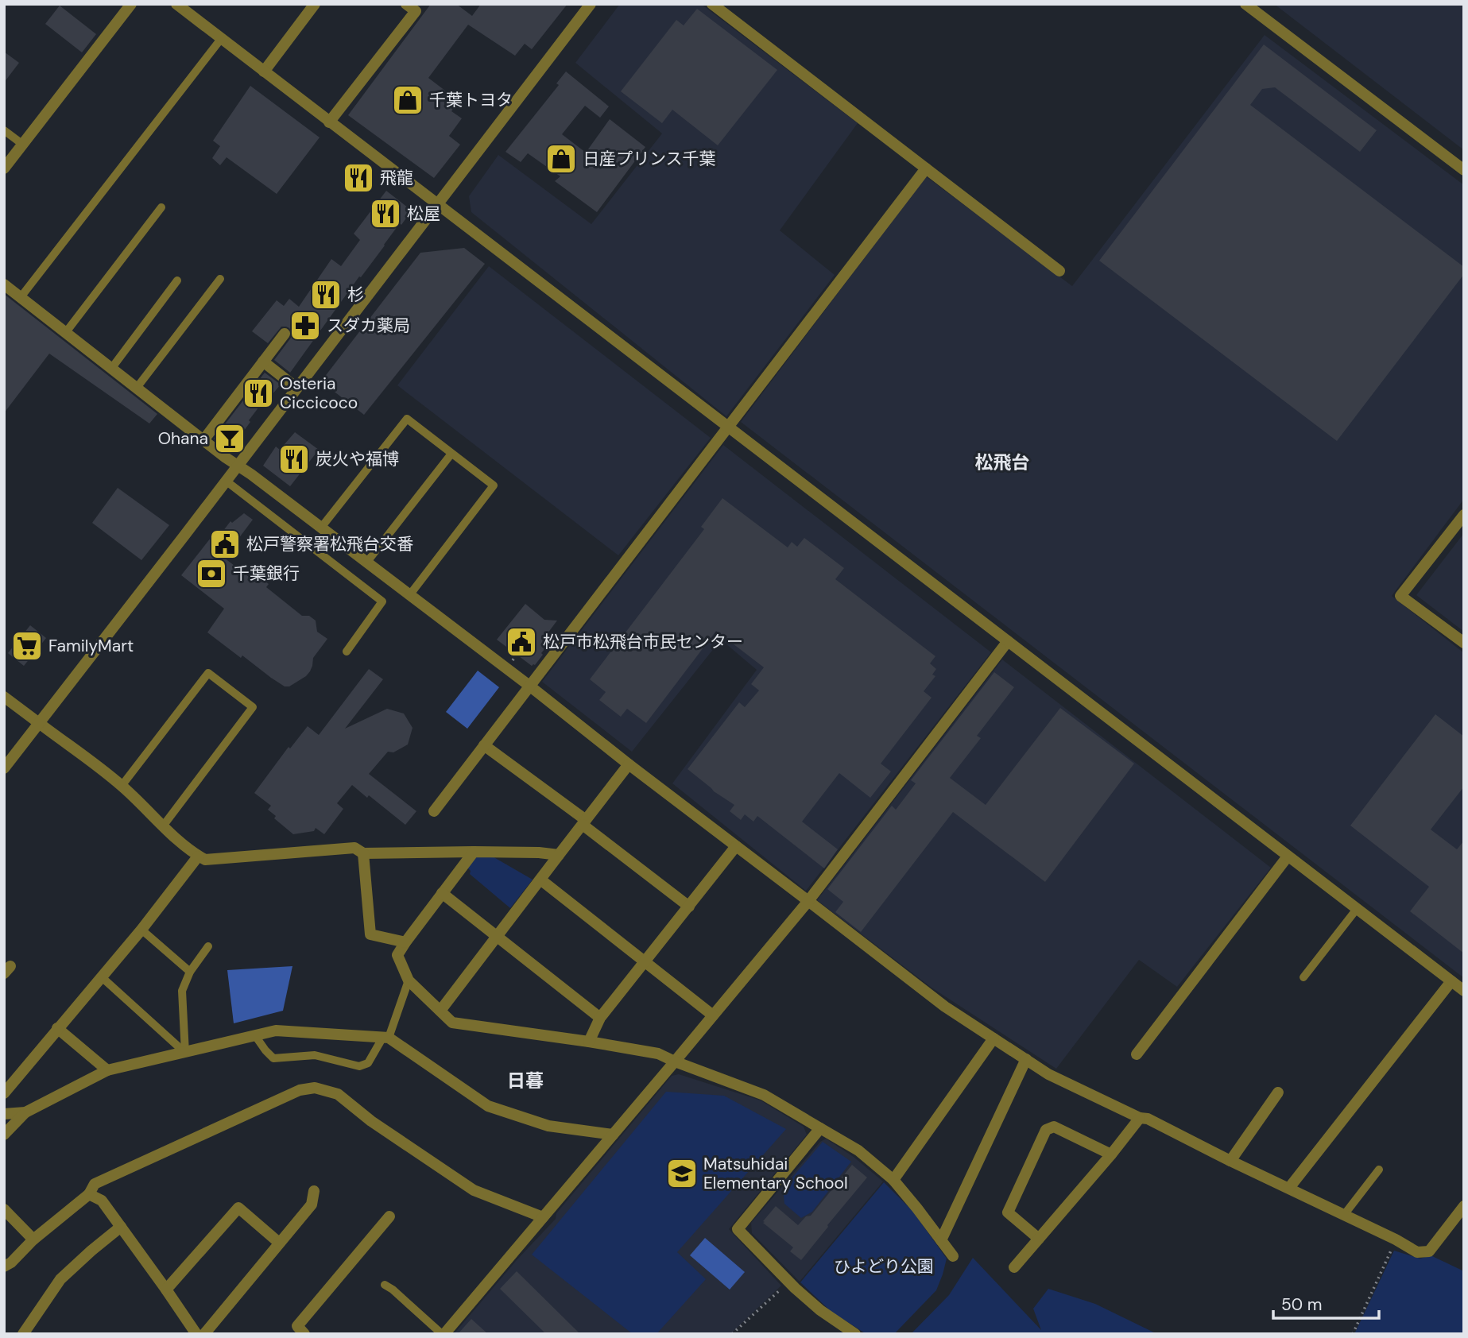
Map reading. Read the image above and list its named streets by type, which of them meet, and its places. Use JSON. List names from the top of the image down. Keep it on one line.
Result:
{"districts":["松飛台","日暮"],"parks":["ひよどり公園"],"places":{"shop":["千葉トヨタ","日産プリンス千葉"],"restaurant":["飛龍","松屋","杉","Osteria Ciccicoco","炭火や福博"],"pharmacy":["スダカ薬局"],"bar":["Ohana"],"public building":["松戸警察署松飛台交番","松戸市松飛台市民センター"],"bank":["千葉銀行"],"supermarket":["FamilyMart"],"school or university":["Matsuhidai Elementary School"]},"scale_bar":"50 m"}
